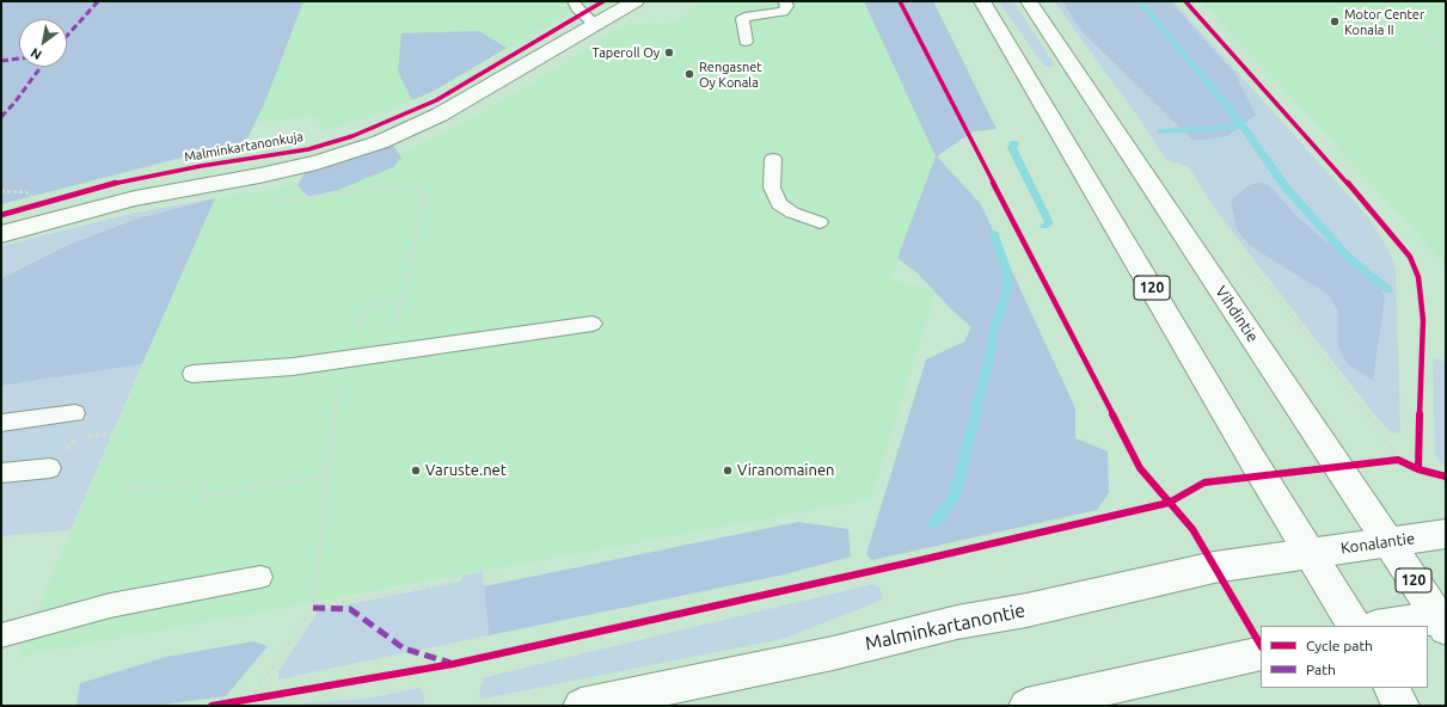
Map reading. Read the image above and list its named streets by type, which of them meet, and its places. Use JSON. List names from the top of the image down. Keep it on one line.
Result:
{"streets":{"main road":["Malminkartanonkuja","120","Vihdintie","Konalantie","Malminkartanontie"]},"crossings":[["120","Konalantie"],["120","Malminkartanontie"],["Vihdintie","Konalantie"],["Konalantie","Malminkartanontie"]],"places":["Motor Center Konala II","Taperoll Oy","Rengasnet Oy Konala","Varuste.net","Viranomainen"],"legend":["Cycle path","Path"],"north":"bottom left"}
